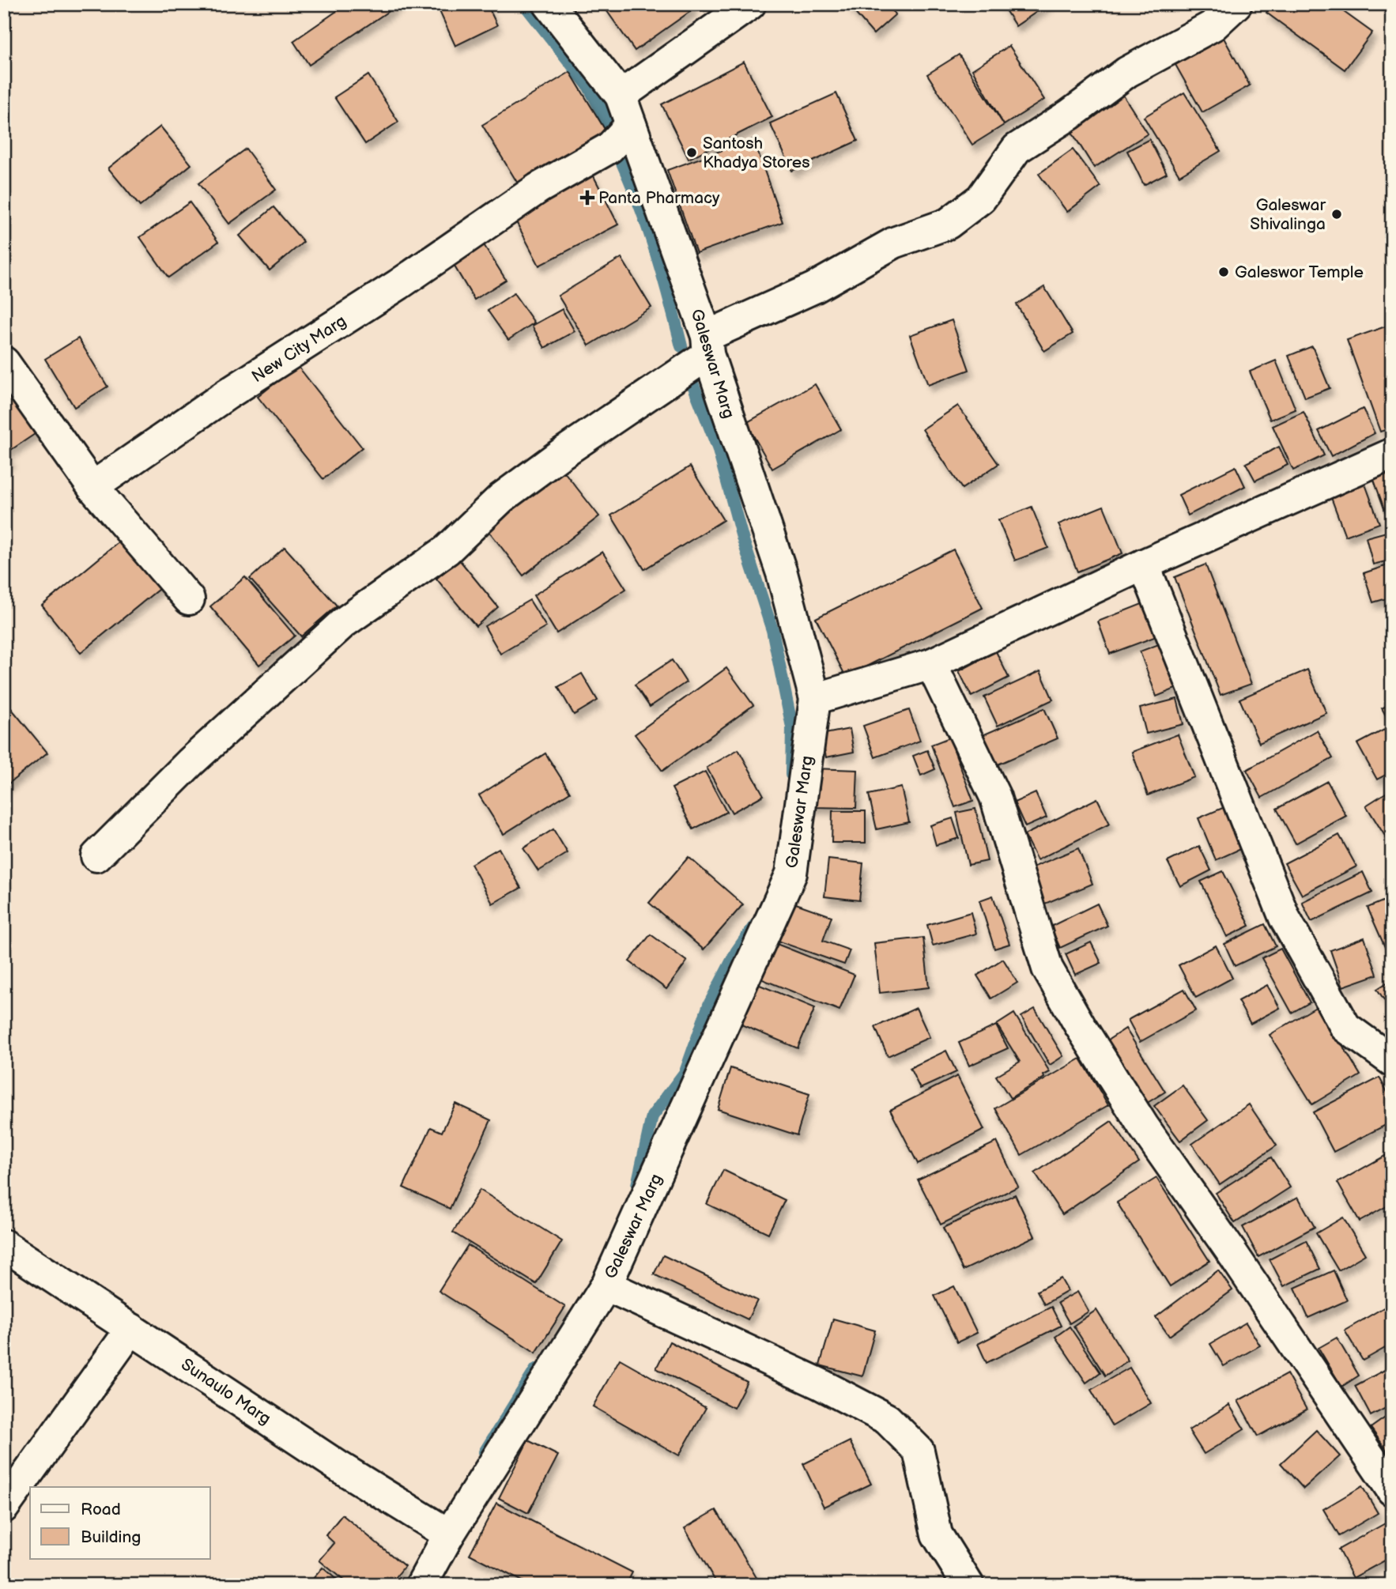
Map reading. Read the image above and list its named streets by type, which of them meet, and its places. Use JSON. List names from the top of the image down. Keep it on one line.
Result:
{"streets":{"street":["New City Marg","Galeswar Marg","Sunaulo Marg"]},"crossings":[["New City Marg","Galeswar Marg"],["Galeswar Marg","Sunaulo Marg"]],"places":{"other":["Santosh Khadya Stores","Galeswar Shivalinga","Galeswor Temple"],"health":["Panta Pharmacy"]},"legend":["Road","Building"]}
